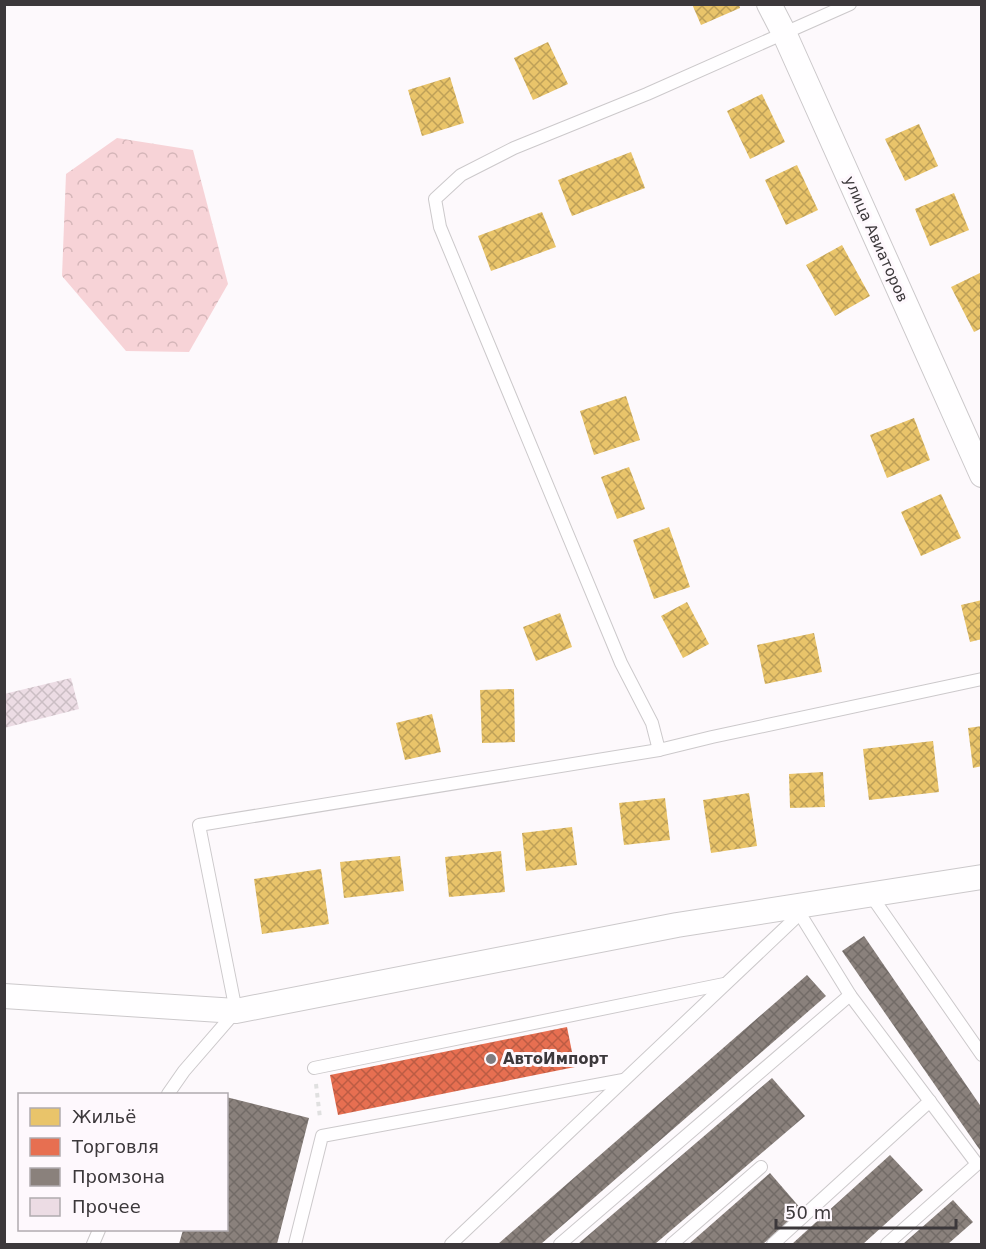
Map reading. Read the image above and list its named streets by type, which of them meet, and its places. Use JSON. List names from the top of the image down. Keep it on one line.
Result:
{"streets":{"street":["улица Авиаторов"]},"places":["АвтоИмпорт"],"legend":["Жильё","Торговля","Промзона","Прочее"],"scale_bar":"50 m"}
